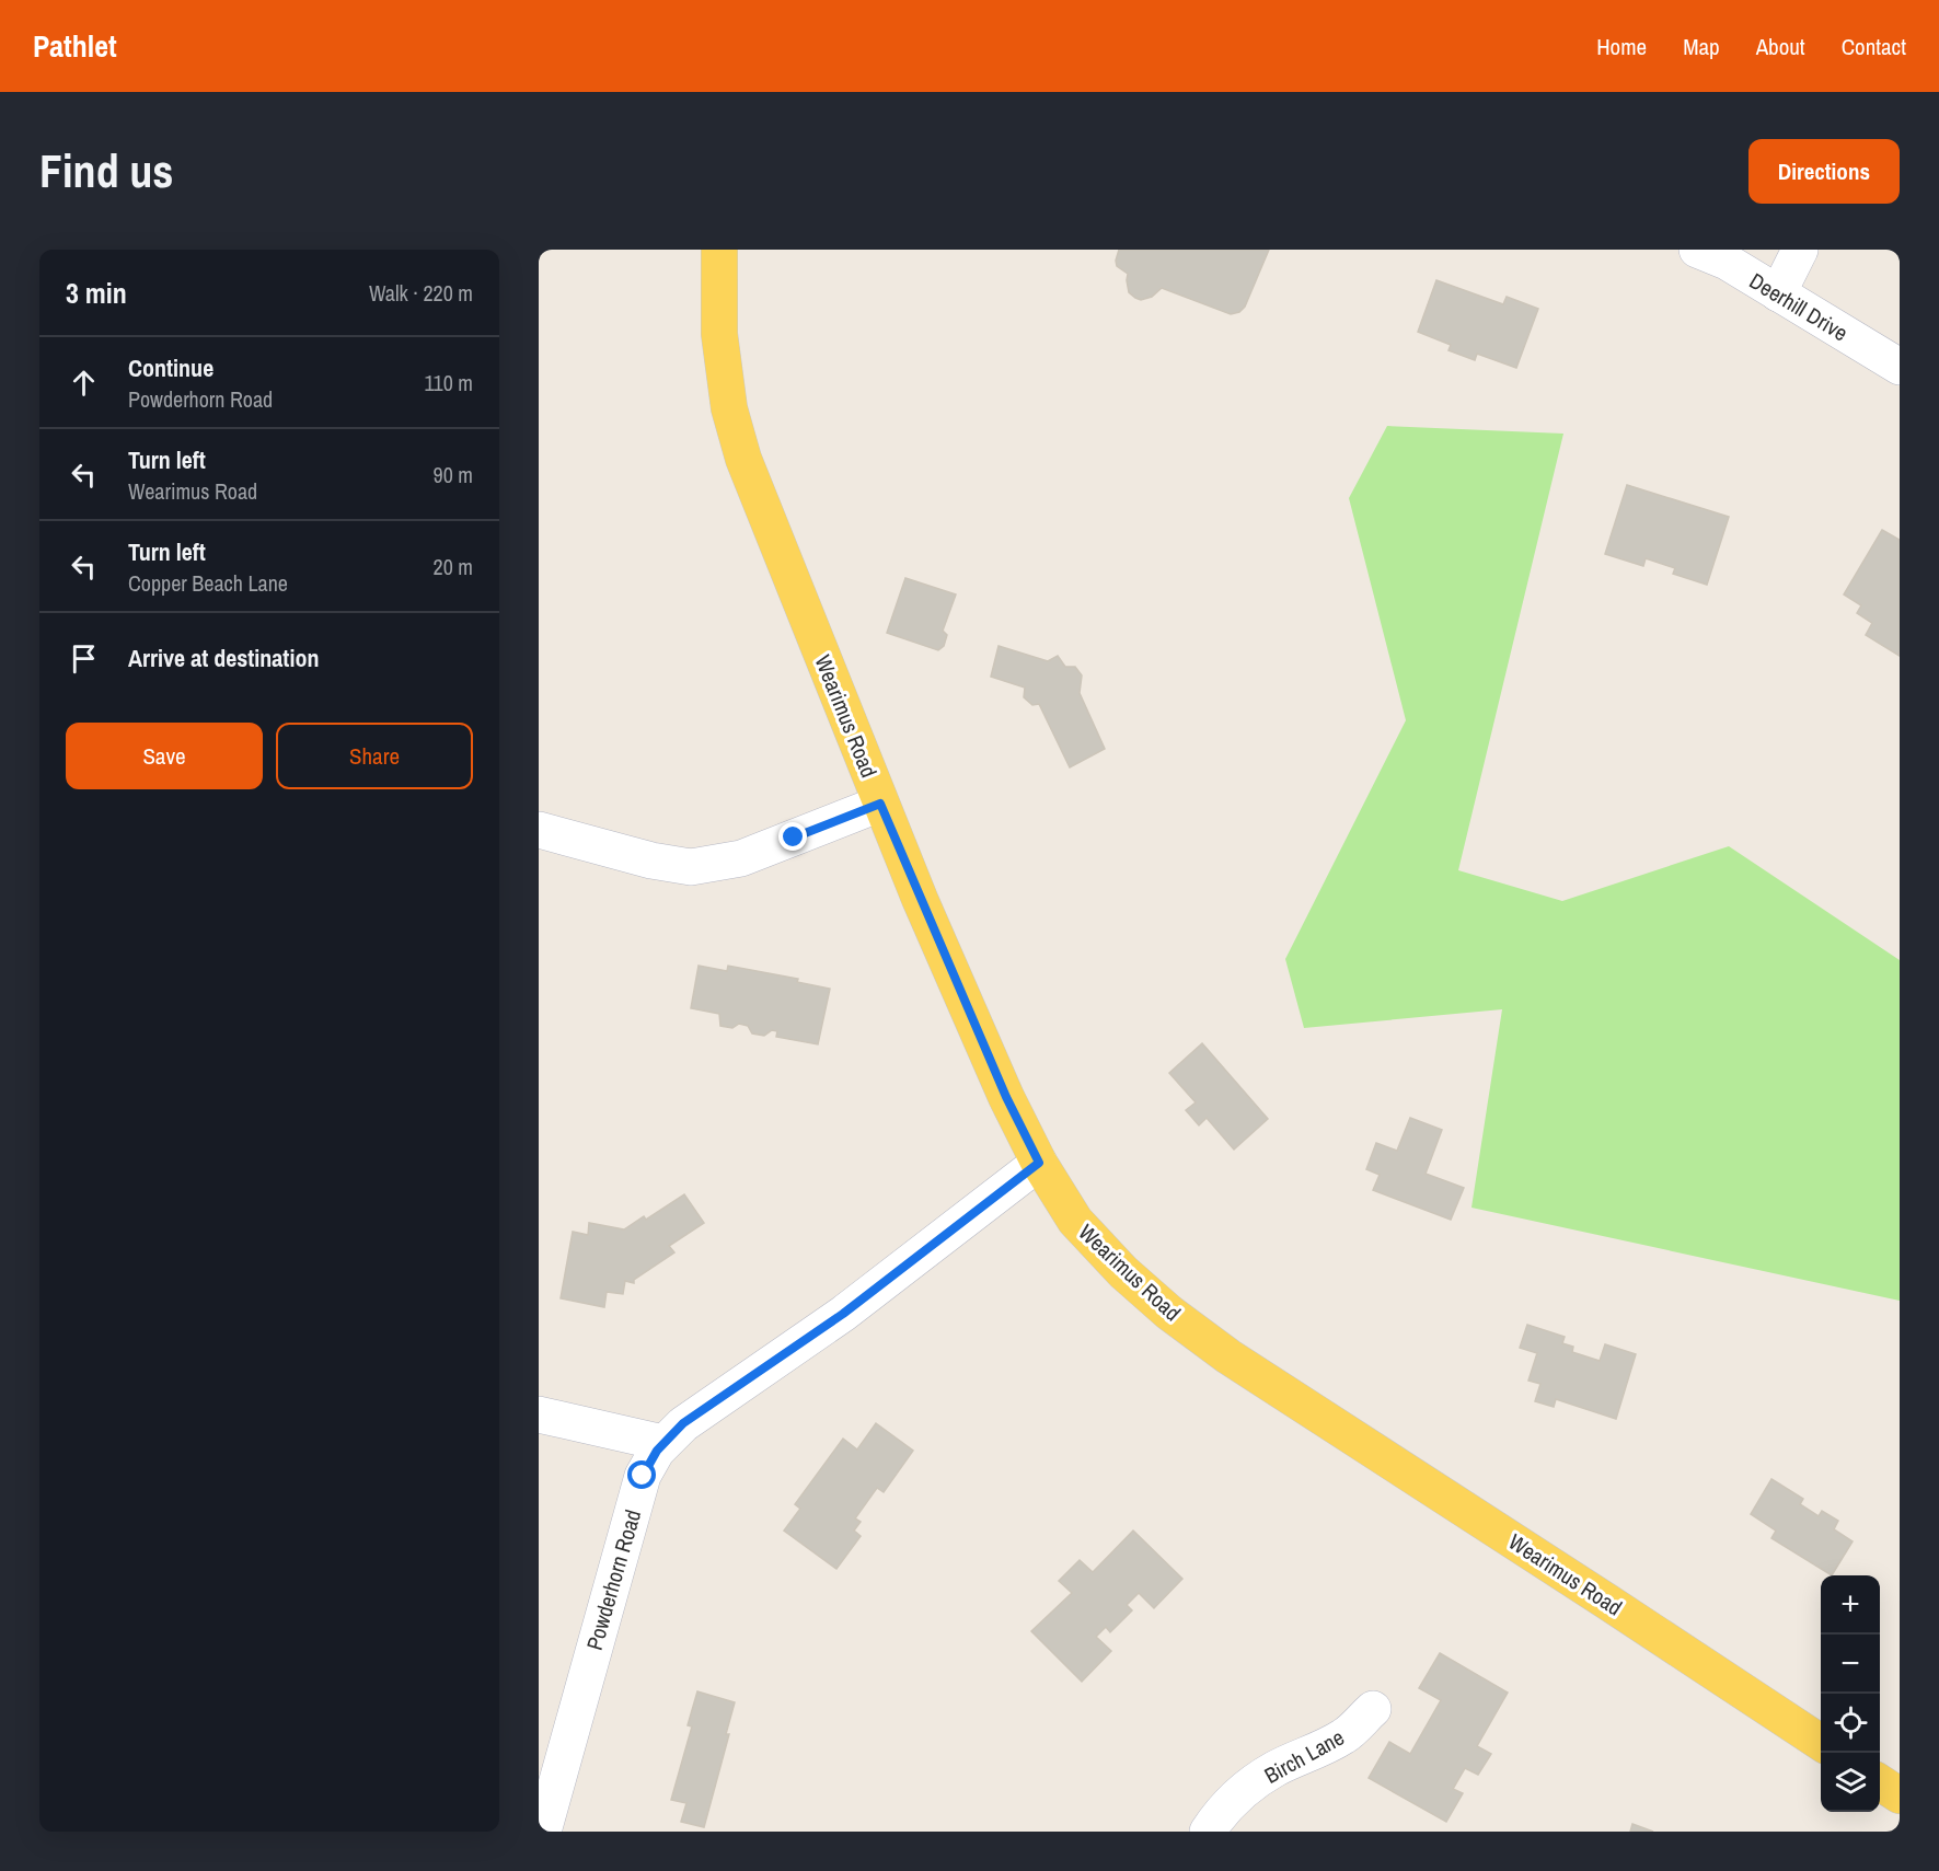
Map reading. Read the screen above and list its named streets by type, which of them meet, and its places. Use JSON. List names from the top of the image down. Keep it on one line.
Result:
{"streets":{"main road":["Wearimus Road"],"street":["Deerhill Drive","Powderhorn Road","Birch Lane"]},"crossings":[["Wearimus Road","Powderhorn Road"]],"page":{"header":"Pathlet","nav":["Home","Map","About","Contact"],"buttons":["Directions",["Save","Share"]],"title":"Find us","heading":["3 min","Walk · 220 m"],"list":[["Continue","Powderhorn Road","110 m"],["Turn left","Wearimus Road","90 m"],["Turn left","Copper Beach Lane","20 m"],"Arrive at destination"],"map_buttons":["+","−"]}}
